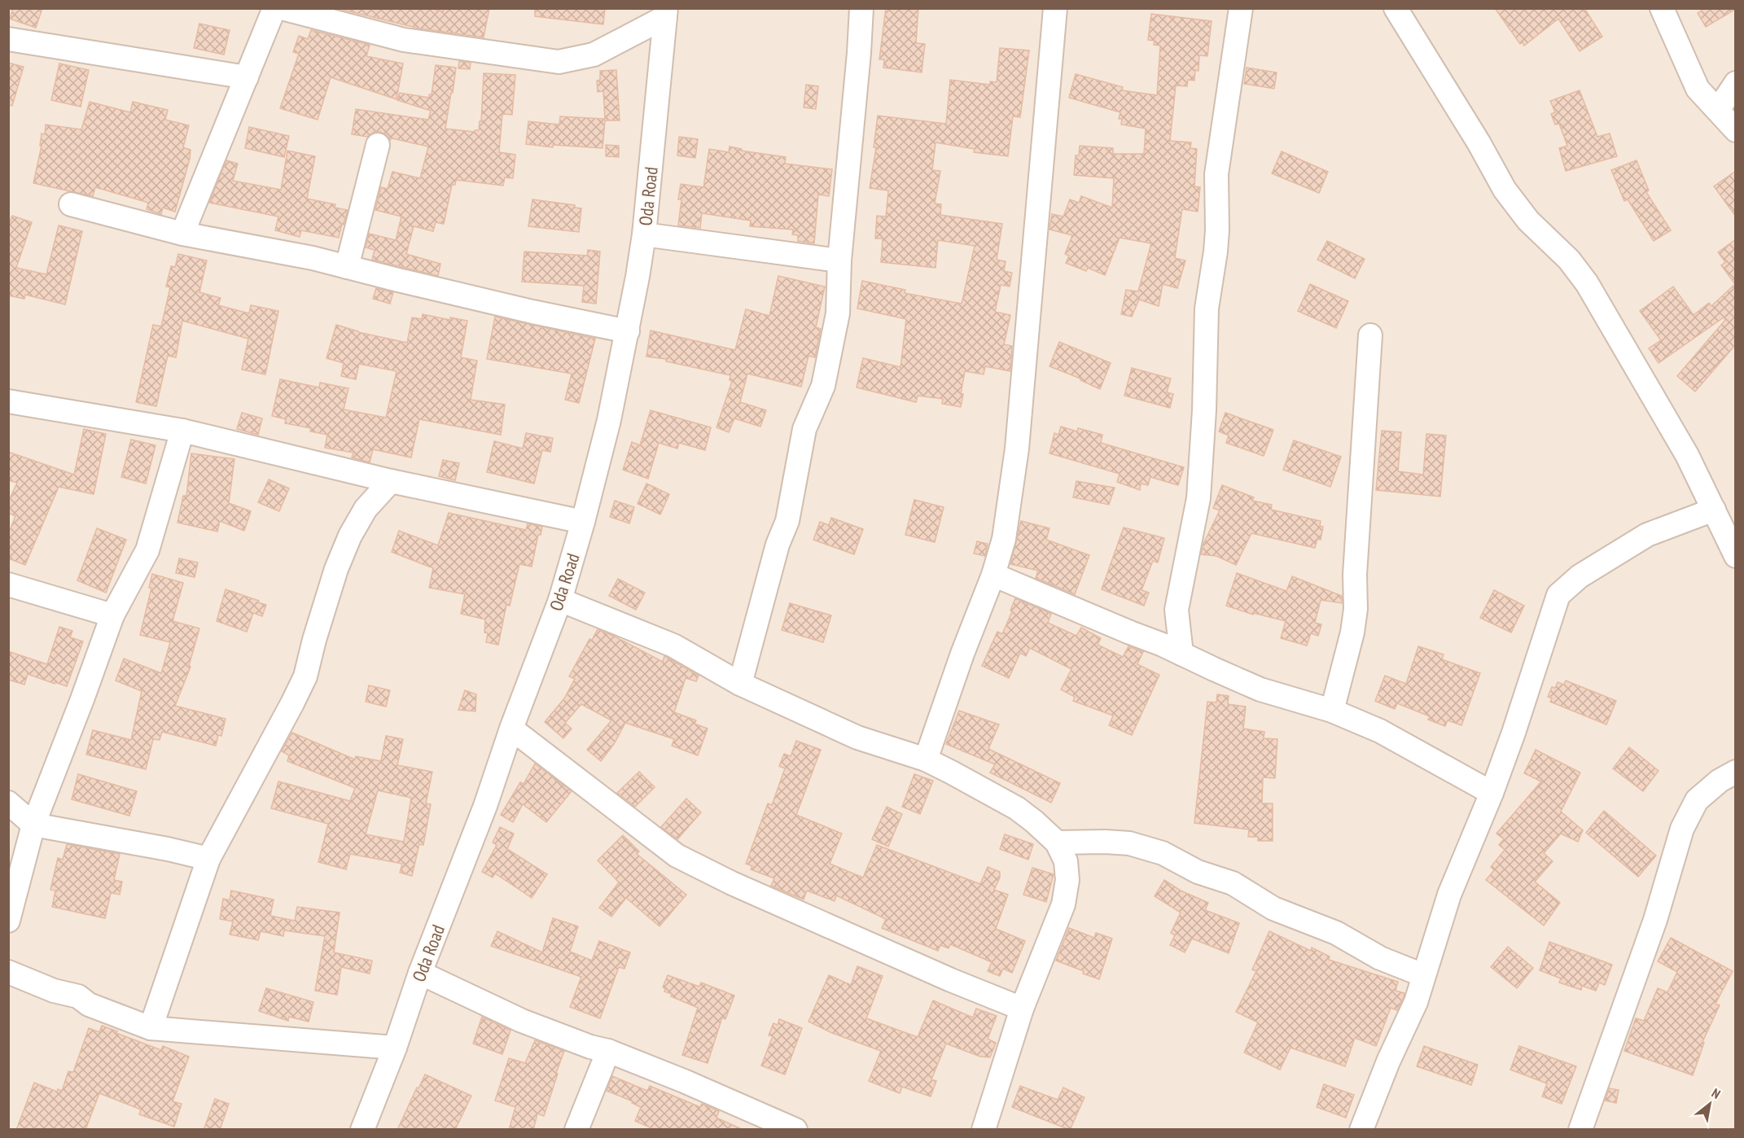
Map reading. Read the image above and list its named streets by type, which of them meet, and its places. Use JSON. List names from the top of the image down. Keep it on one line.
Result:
{"streets":{"street":["Oda Road"]},"north":"top right"}
